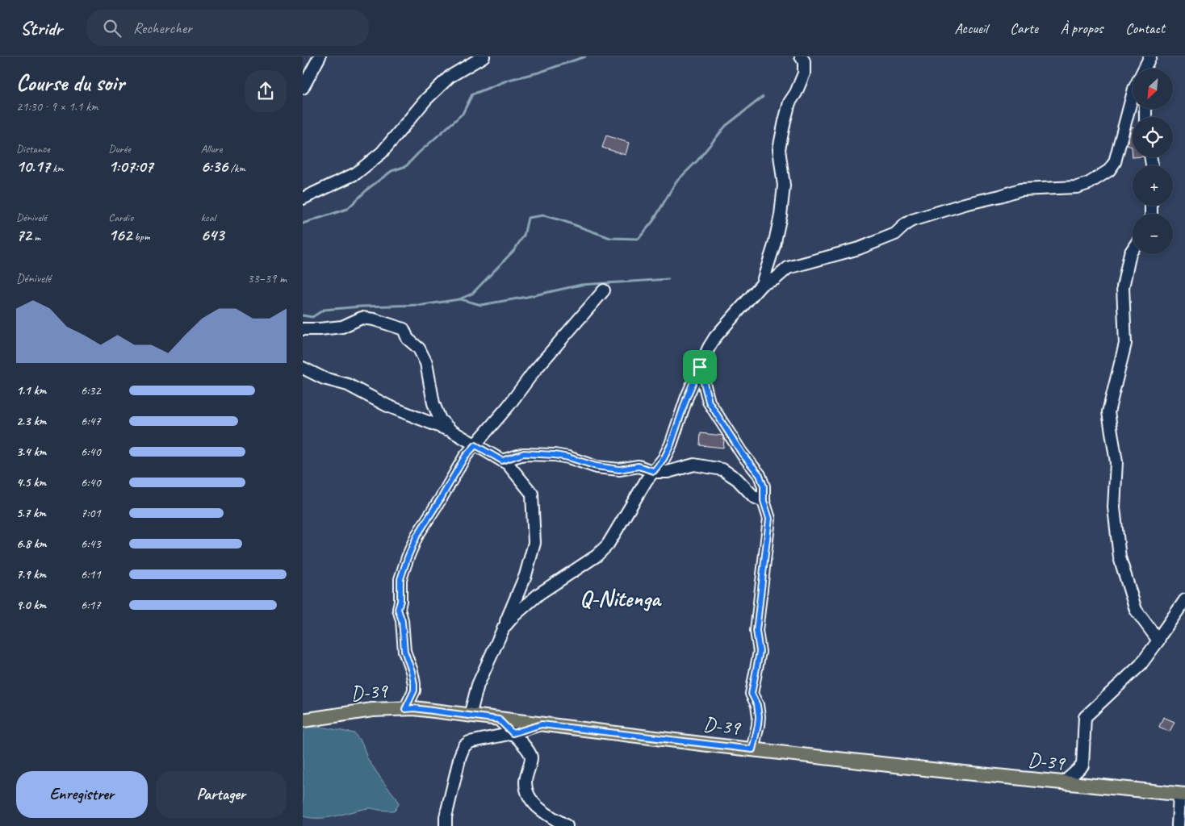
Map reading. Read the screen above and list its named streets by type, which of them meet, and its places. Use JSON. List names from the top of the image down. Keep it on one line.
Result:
{"streets":{"main road":["D-39"]},"districts":["Q-Nitenga"],"north":"bottom left","page":{"header":"Stridr","search":"Rechercher","nav":["Accueil","Carte","À propos","Contact"],"heading":["Course du soir","21:30 · 9 × 1.1 km"],"map_buttons":["+","−"],"stats":[["Distance","10.17 km"],["Durée","1:07:07"],["Allure","6:36 /km"],["Dénivelé","72 m"],["Cardio","162 bpm"],["kcal","643"]],"chart":["Dénivelé","33–39 m"],"list":[{"name":"1.1 km","note":"6:32"},{"name":"2.3 km","note":"6:47"},{"name":"3.4 km","note":"6:40"},{"name":"4.5 km","note":"6:40"},{"name":"5.7 km","note":"7:01"},{"name":"6.8 km","note":"6:43"},{"name":"7.9 km","note":"6:11"},{"name":"9.0 km","note":"6:17"}],"buttons":["Enregistrer","Partager"]}}
